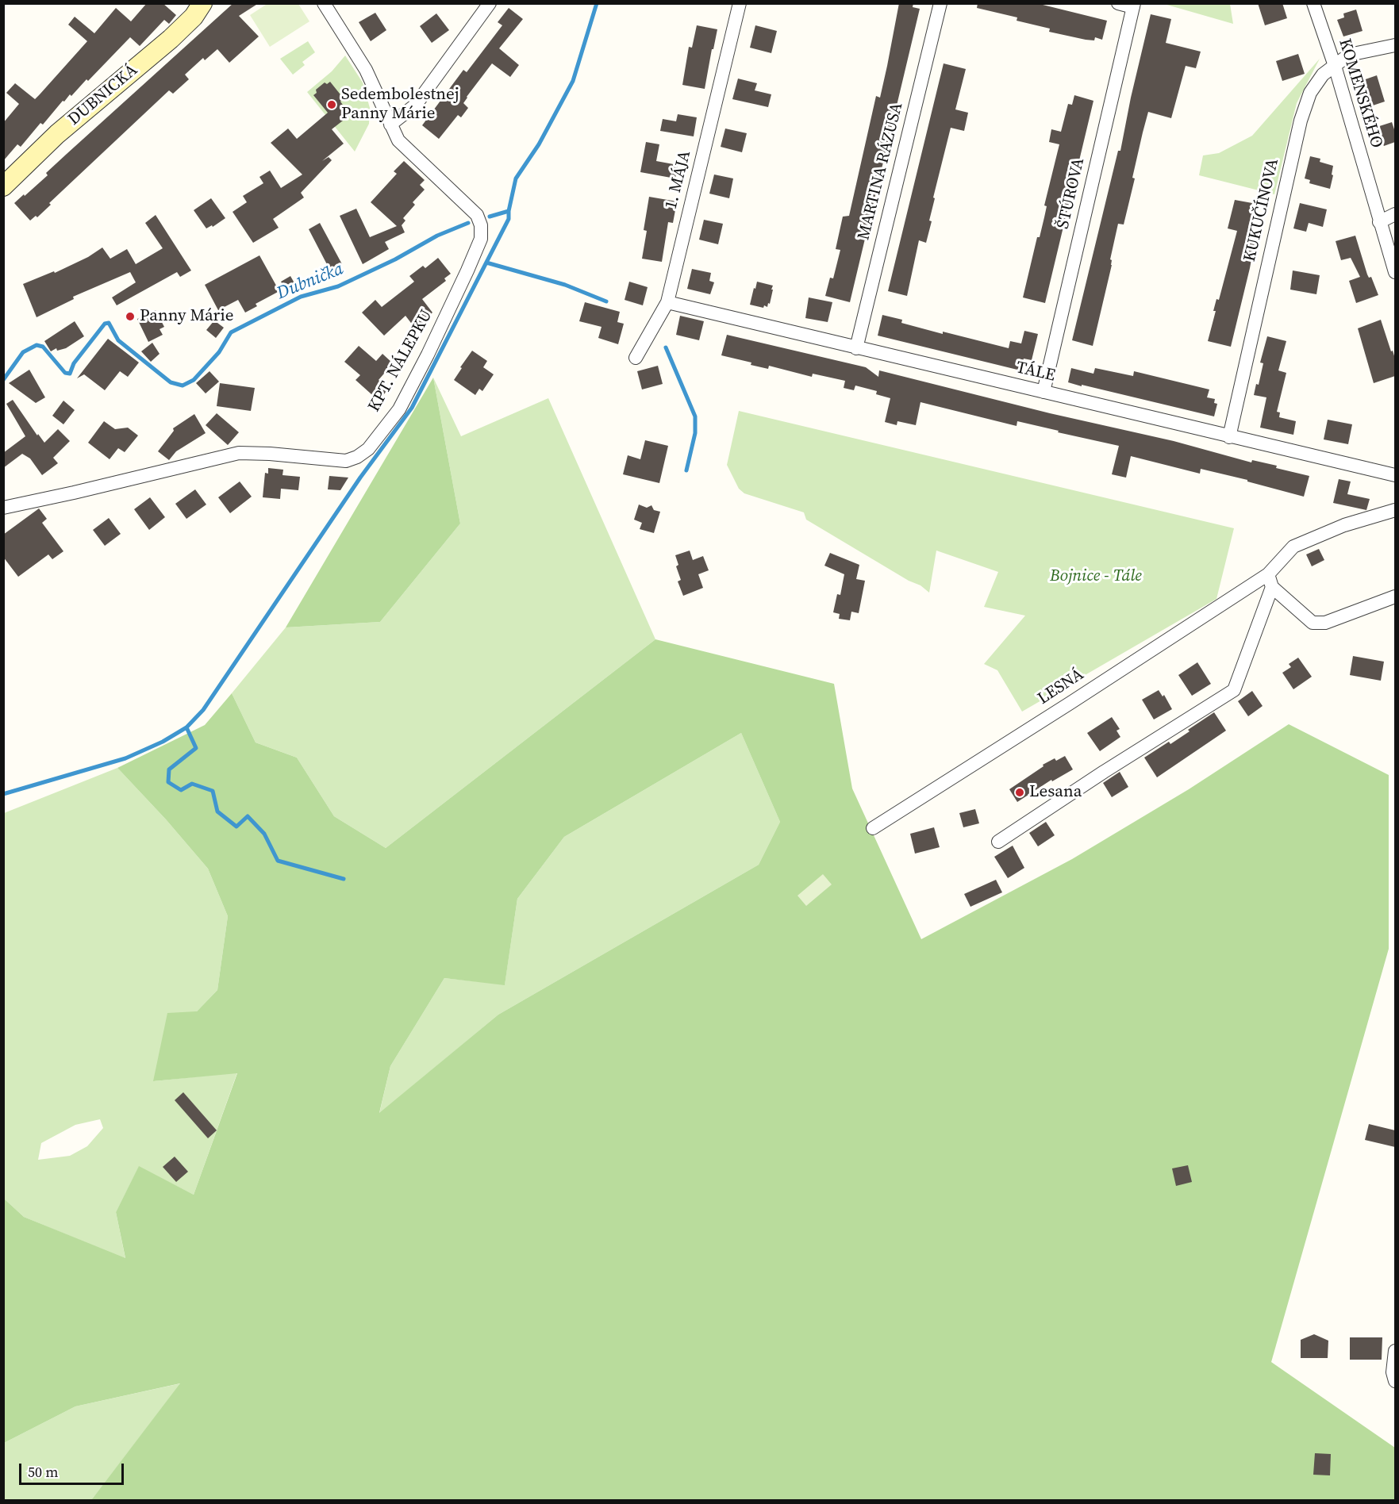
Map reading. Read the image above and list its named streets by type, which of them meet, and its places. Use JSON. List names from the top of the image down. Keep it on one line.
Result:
{"streets":{"street":["KOMENSKÉHO","DUBNICKÁ","MARTINA RÁZUSA","1. MÁJA","ŠTÚROVA","KUKUČÍNOVA","KPT. NÁLEPKU","TÁLE","LESNÁ"]},"crossings":[["KOMENSKÉHO","KUKUČÍNOVA"],["MARTINA RÁZUSA","TÁLE"],["1. MÁJA","TÁLE"],["ŠTÚROVA","TÁLE"],["KUKUČÍNOVA","TÁLE"]],"water":["Dubnička"],"parks":["Bojnice - Tále"],"places":["Sedembolestnej Panny Márie","Panny Márie","Lesana"],"scale_bar":"50 m"}
